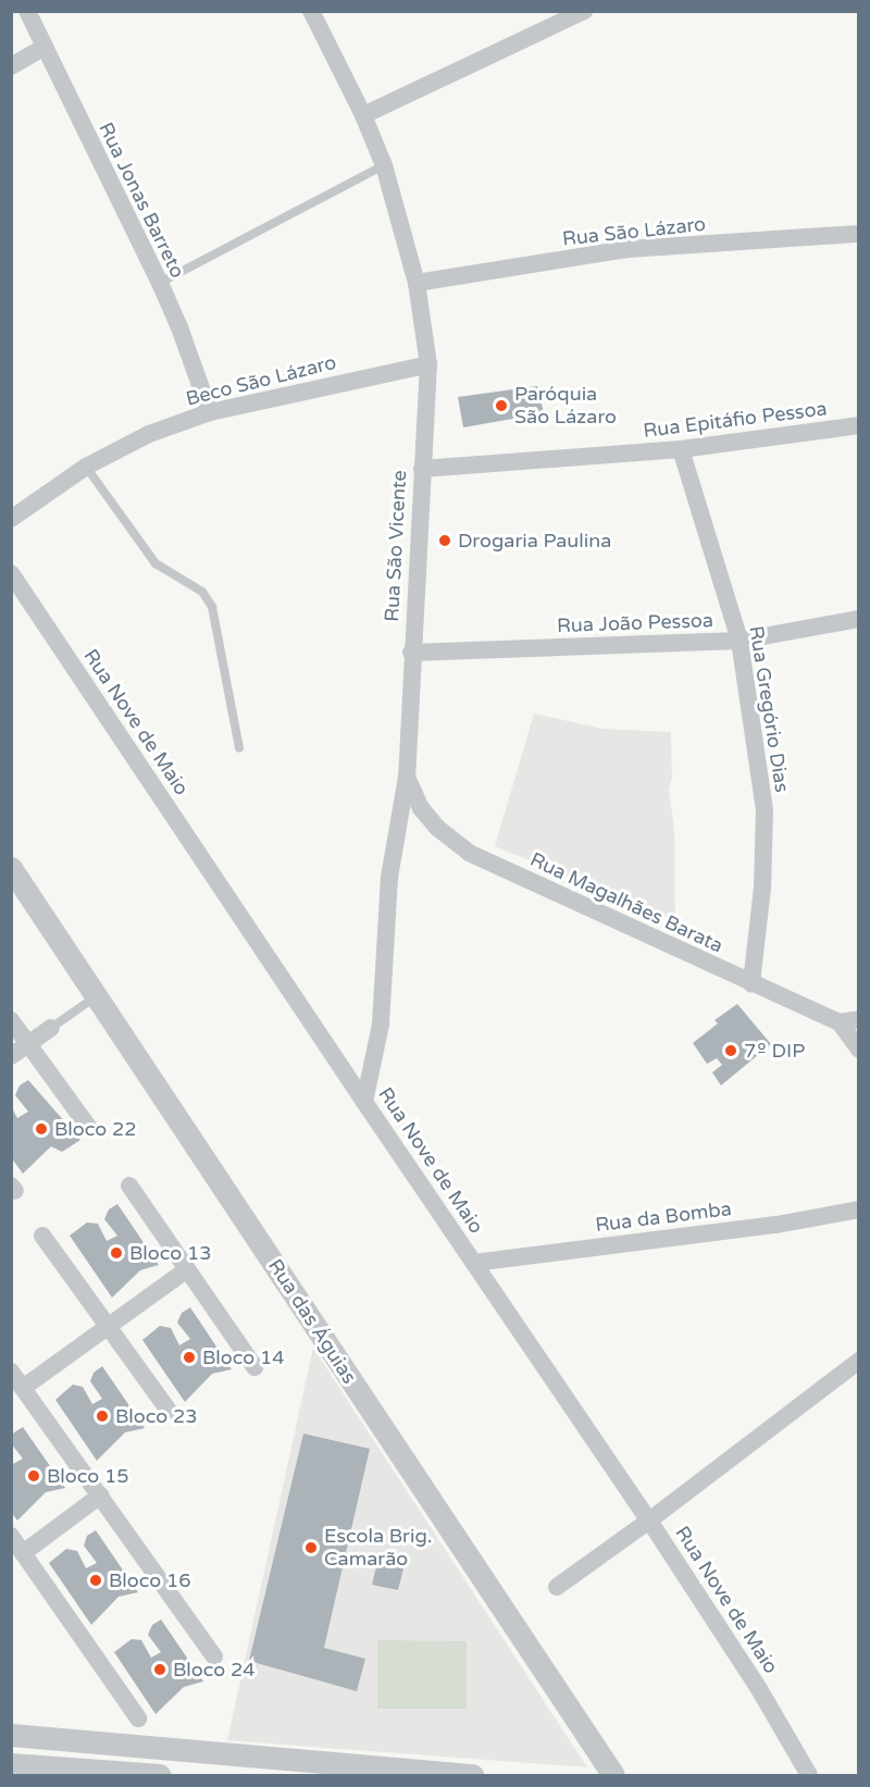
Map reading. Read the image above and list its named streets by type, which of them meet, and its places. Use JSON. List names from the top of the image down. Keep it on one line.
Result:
{"streets":{"street":["Rua Jonas Barreto","Rua São Lázaro","Beco São Lázaro","Rua Epitáfio Pessoa","Rua São Vicente","Rua João Pessoa","Rua Gregório Dias","Rua Nove de Maio","Rua Magalhães Barata","Rua da Bomba","Rua das Águias"]},"crossings":[["Rua Jonas Barreto","Beco São Lázaro"],["Rua São Lázaro","Rua São Vicente"],["Beco São Lázaro","Rua São Vicente"],["Rua Epitáfio Pessoa","Rua São Vicente"],["Rua Epitáfio Pessoa","Rua Gregório Dias"],["Rua São Vicente","Rua João Pessoa"],["Rua São Vicente","Rua Nove de Maio"],["Rua São Vicente","Rua Magalhães Barata"],["Rua João Pessoa","Rua Gregório Dias"],["Rua Gregório Dias","Rua Magalhães Barata"],["Rua Nove de Maio","Rua da Bomba"]],"places":["Paróquia São Lázaro","Drogaria Paulina","7º DIP","Bloco 22","Bloco 13","Bloco 14","Bloco 23","Bloco 15","Escola Brig. Camarão","Bloco 16","Bloco 24"]}
